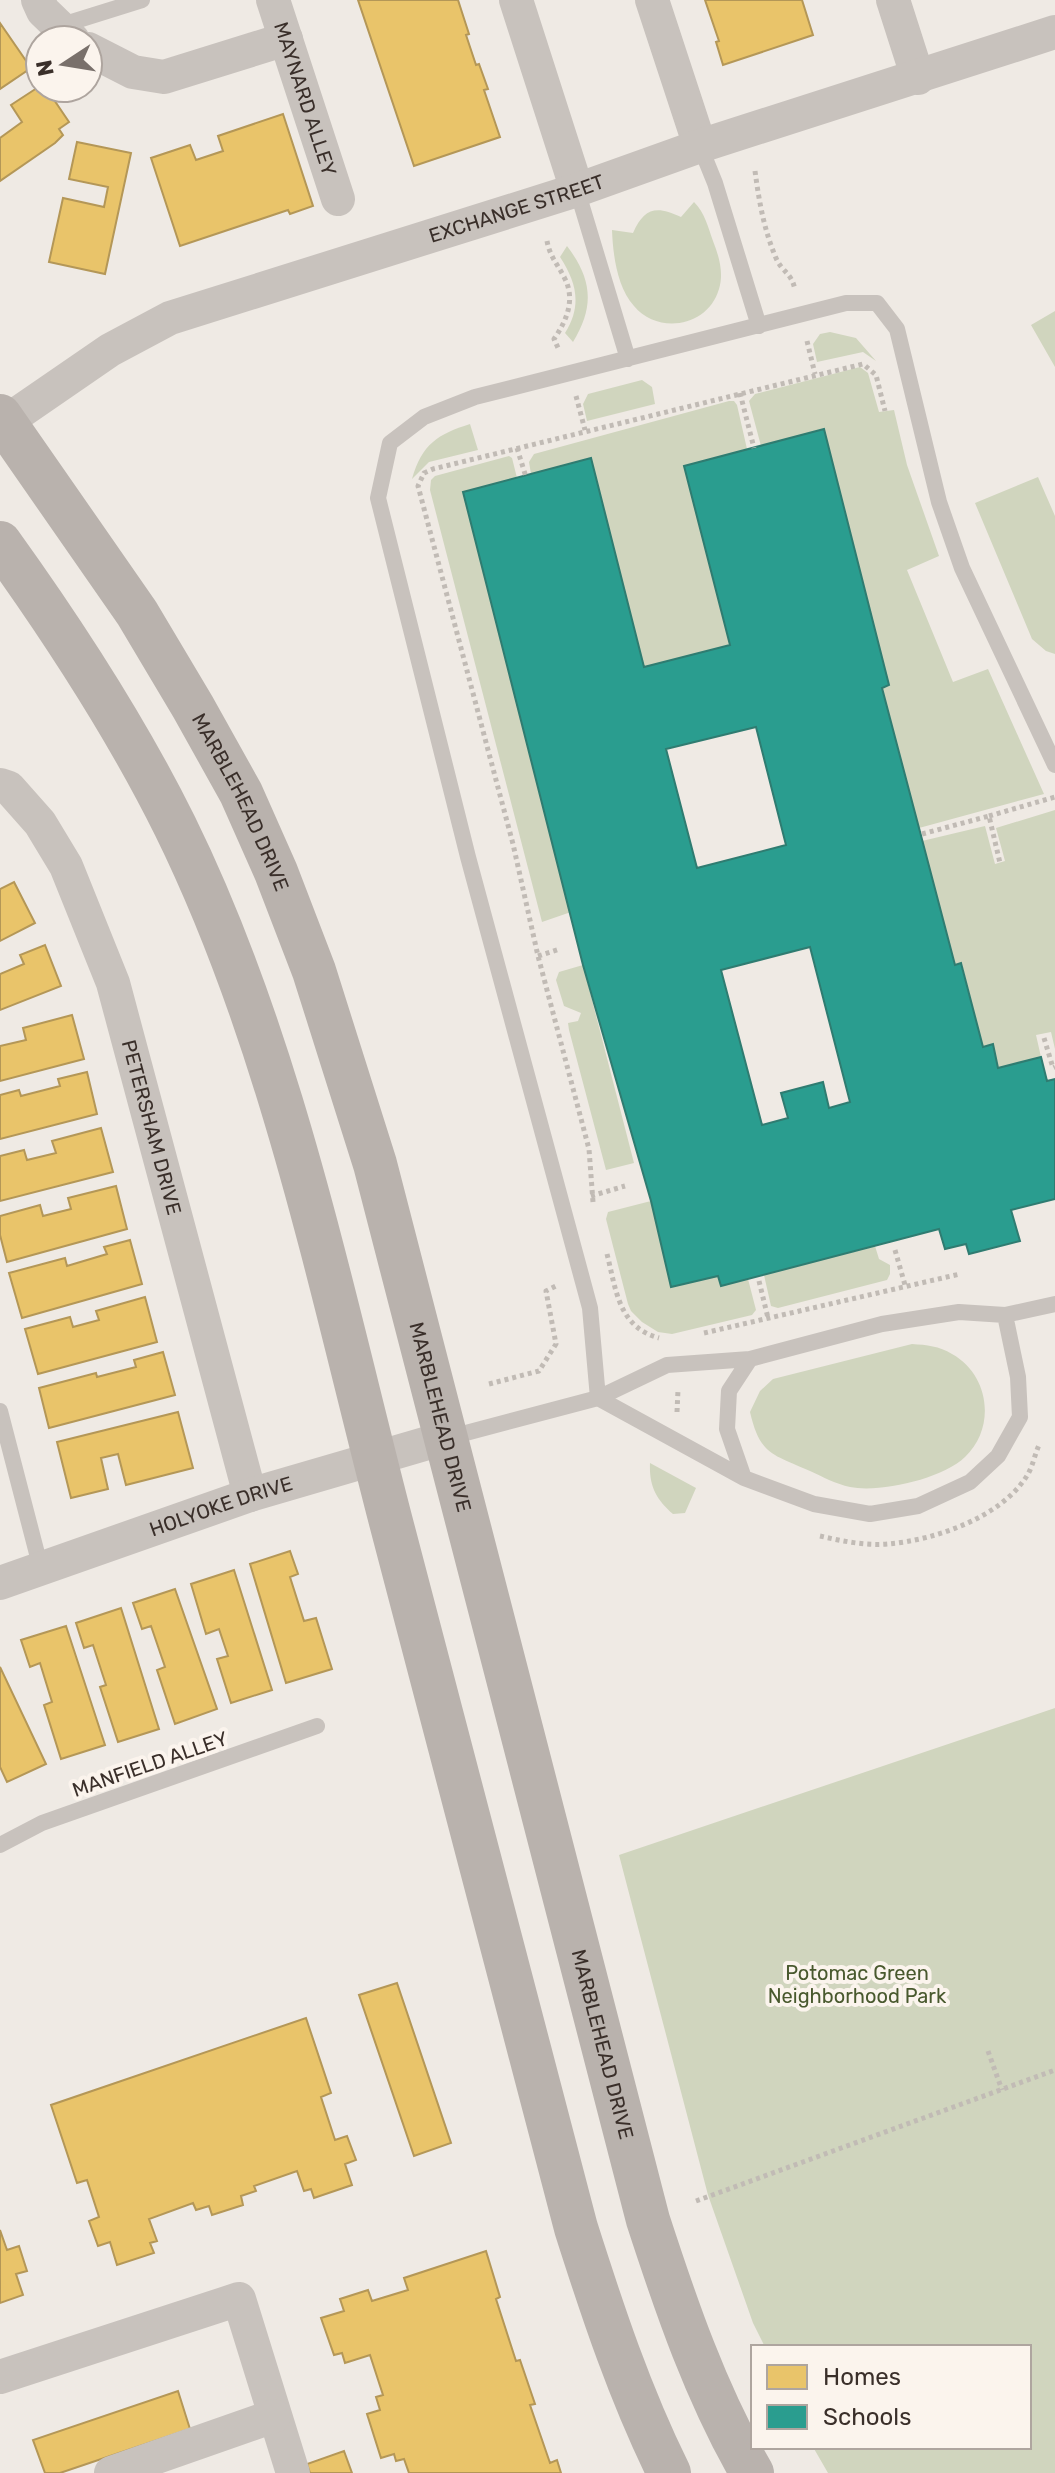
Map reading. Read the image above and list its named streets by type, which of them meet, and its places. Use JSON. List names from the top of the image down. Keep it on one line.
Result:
{"streets":{"street":["MAYNARD ALLEY","EXCHANGE STREET","MARBLEHEAD DRIVE","PETERSHAM DRIVE","HOLYOKE DRIVE"],"lane":["MANFIELD ALLEY"]},"crossings":[["EXCHANGE STREET","MARBLEHEAD DRIVE"],["MARBLEHEAD DRIVE","HOLYOKE DRIVE"],["PETERSHAM DRIVE","HOLYOKE DRIVE"]],"parks":["Potomac Green Neighborhood Park"],"legend":["Homes","Schools"],"north":"left"}
